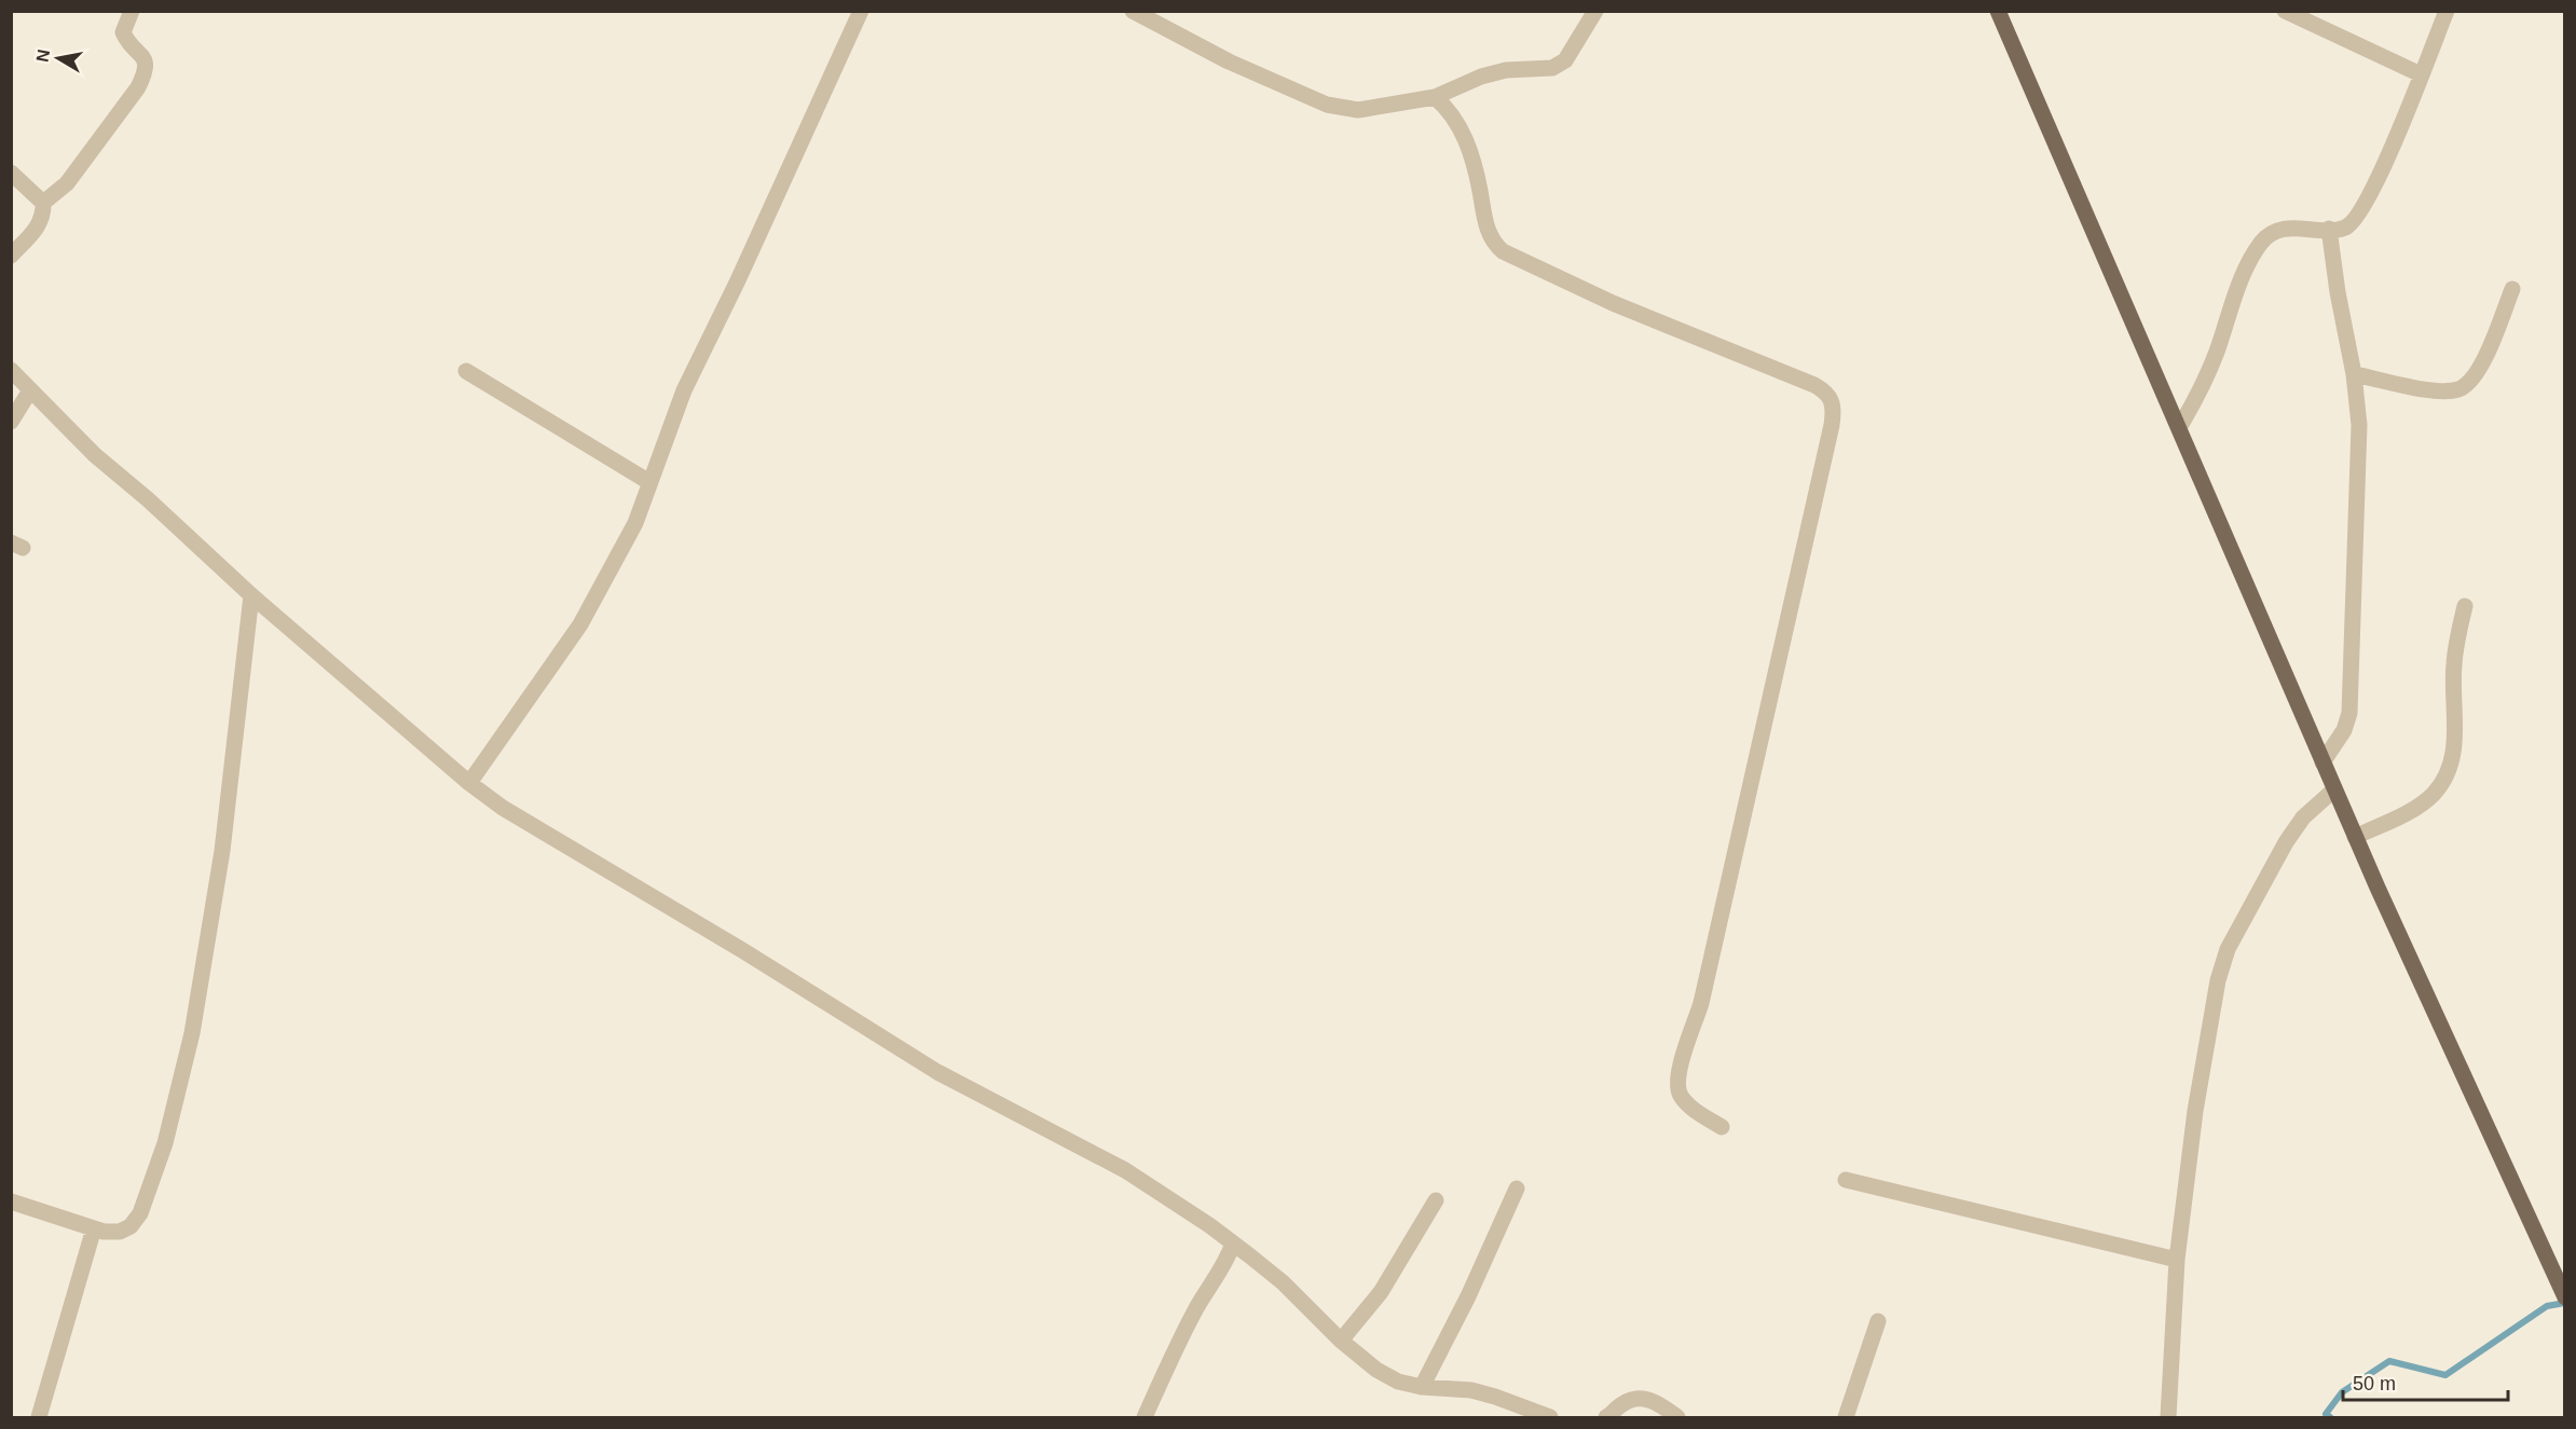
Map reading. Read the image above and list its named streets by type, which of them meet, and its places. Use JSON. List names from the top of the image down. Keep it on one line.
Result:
{"scale_bar":"50 m","north":"left"}
